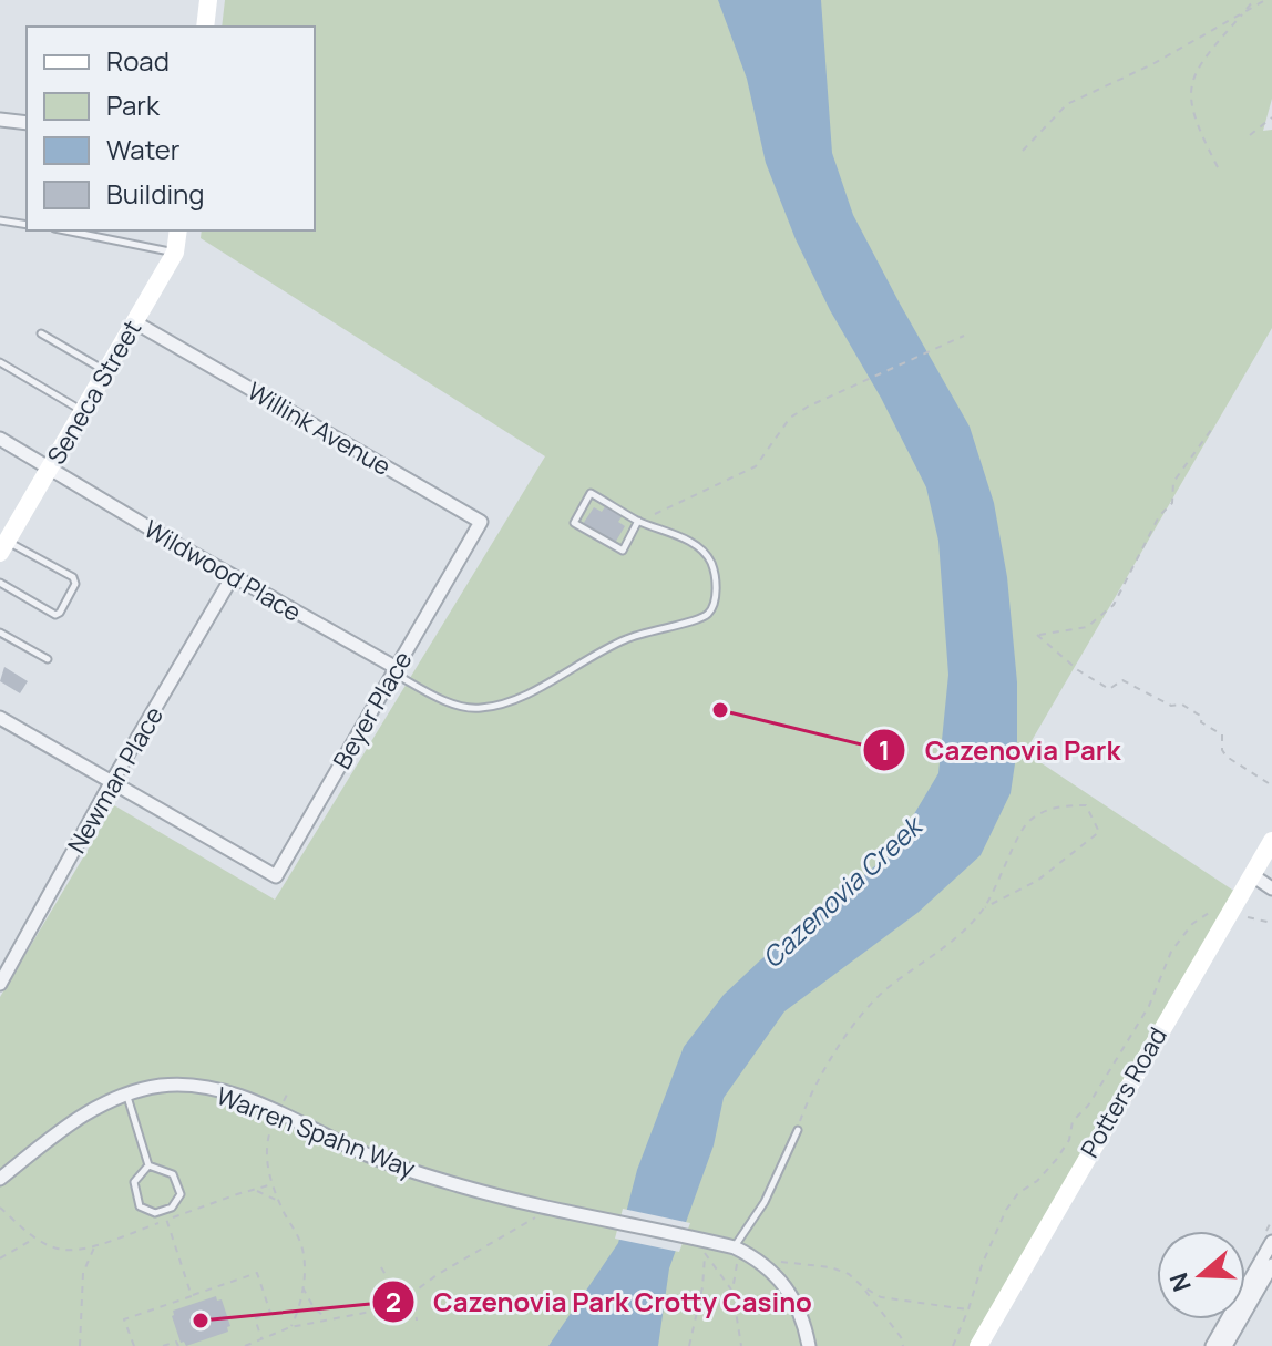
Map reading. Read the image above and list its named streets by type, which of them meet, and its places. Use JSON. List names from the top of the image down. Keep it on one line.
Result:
{"streets":{"street":["Seneca Street","Willink Avenue","Wildwood Place","Beyer Place","Newman Place","Potters Road","Warren Spahn Way"]},"crossings":[["Seneca Street","Willink Avenue"],["Seneca Street","Wildwood Place"],["Willink Avenue","Beyer Place"],["Wildwood Place","Beyer Place"],["Wildwood Place","Newman Place"],["Beyer Place","Newman Place"]],"water":["Cazenovia Creek"],"places":["Cazenovia Park","Cazenovia Park Crotty Casino"],"legend":["Road","Park","Water","Building"],"north":"left"}
